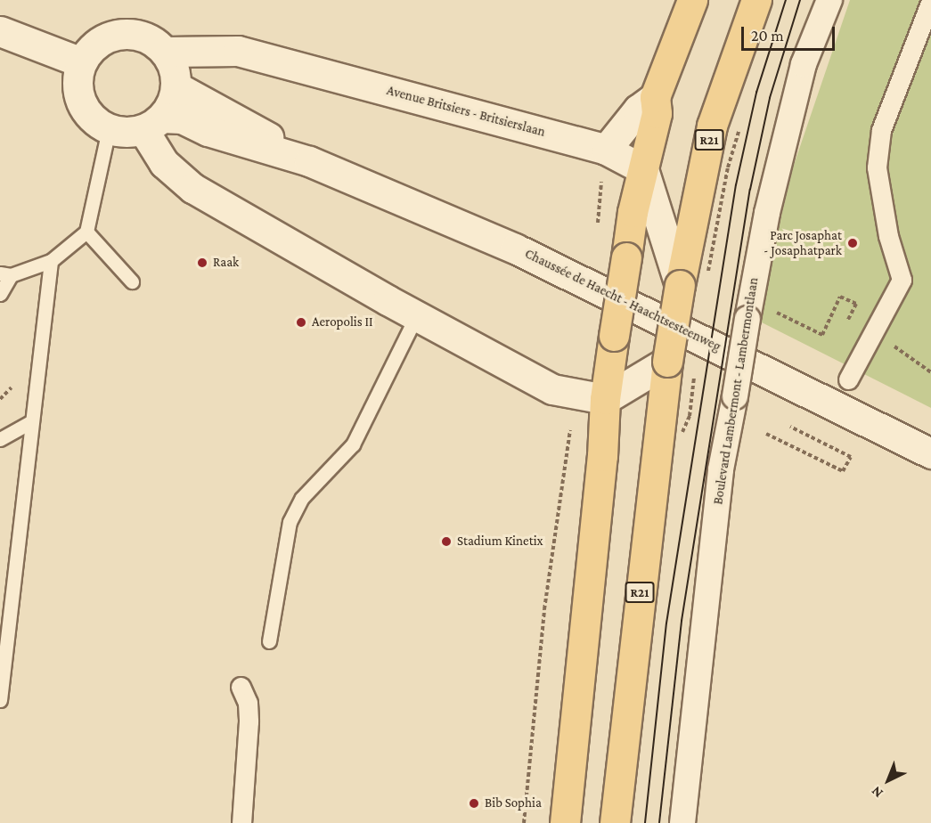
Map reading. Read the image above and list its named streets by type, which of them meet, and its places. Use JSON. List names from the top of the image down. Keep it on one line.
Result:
{"streets":{"main road":["R21"],"street":["Avenue Britsiers - Britsierslaan","Chaussée de Haecht - Haachtsesteenweg","Boulevard Lambermont - Lambermontlaan"]},"crossings":[["Avenue Britsiers - Britsierslaan","Chaussée de Haecht - Haachtsesteenweg"]],"places":["Parc Josaphat - Josaphatpark","Raak","Aeropolis II","Stadium Kinetix","Bib Sophia"],"scale_bar":"20 m","north":"bottom left"}
